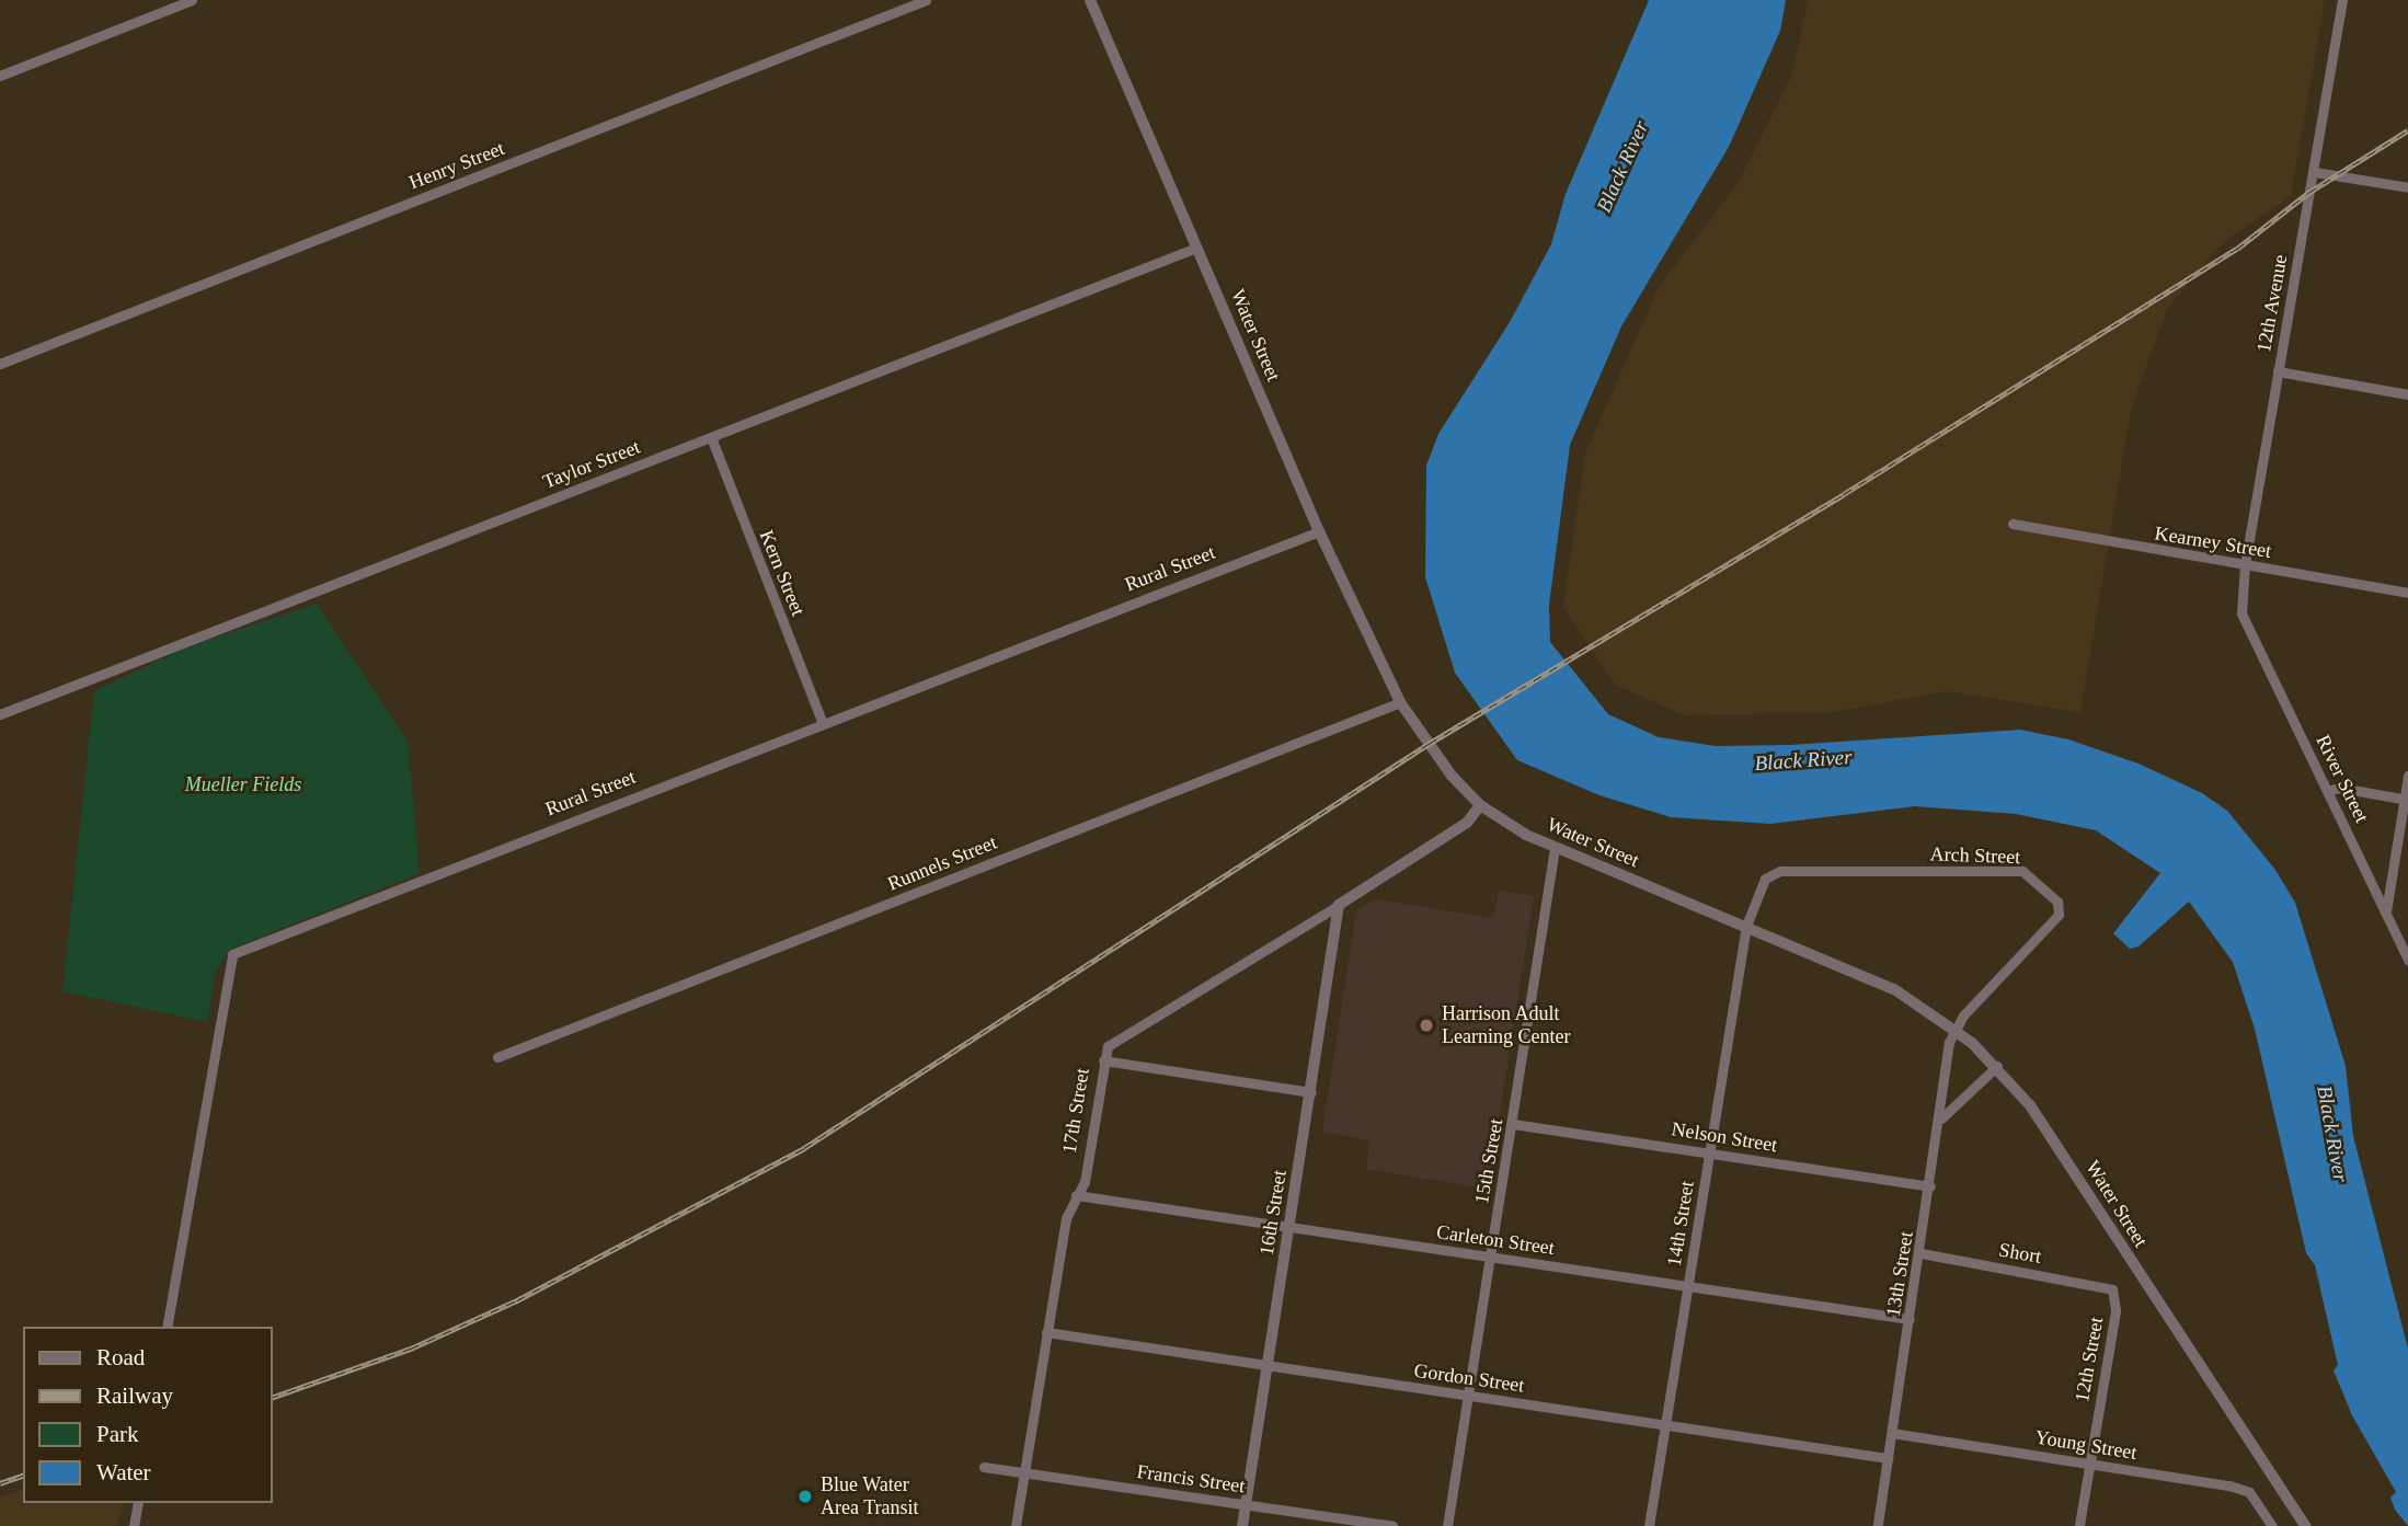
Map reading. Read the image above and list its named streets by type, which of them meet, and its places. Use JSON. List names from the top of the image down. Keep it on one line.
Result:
{"streets":{"street":["Henry Street","12th Avenue","Water Street","Taylor Street","Kearney Street","Rural Street","Kern Street","River Street","Arch Street","Runnels Street","17th Street","Nelson Street","15th Street","16th Street","14th Street","Carleton Street","Short","13th Street","12th Street","Gordon Street","Young Street","Francis Street"]},"crossings":[["12th Avenue","Kearney Street"],["12th Avenue","River Street"],["Water Street","Taylor Street"],["Water Street","Rural Street"],["Water Street","Arch Street"],["Water Street","Runnels Street"],["Water Street","17th Street"],["Water Street","15th Street"],["Water Street","14th Street"],["Water Street","13th Street"],["Taylor Street","Kern Street"],["Rural Street","Kern Street"],["Arch Street","14th Street"],["Arch Street","13th Street"],["17th Street","16th Street"],["17th Street","Carleton Street"],["17th Street","Gordon Street"],["17th Street","Francis Street"],["Nelson Street","15th Street"],["Nelson Street","14th Street"],["Nelson Street","13th Street"],["15th Street","Carleton Street"],["15th Street","Gordon Street"],["16th Street","Carleton Street"],["16th Street","Gordon Street"],["16th Street","Francis Street"],["14th Street","Carleton Street"],["14th Street","Gordon Street"],["Carleton Street","13th Street"],["Short","13th Street"],["Short","12th Street"],["13th Street","Gordon Street"],["13th Street","Young Street"],["12th Street","Young Street"]],"water":["Black River"],"parks":["Mueller Fields"],"places":["Harrison Adult Learning Center","Blue Water Area Transit"],"legend":["Road","Railway","Park","Water"]}
